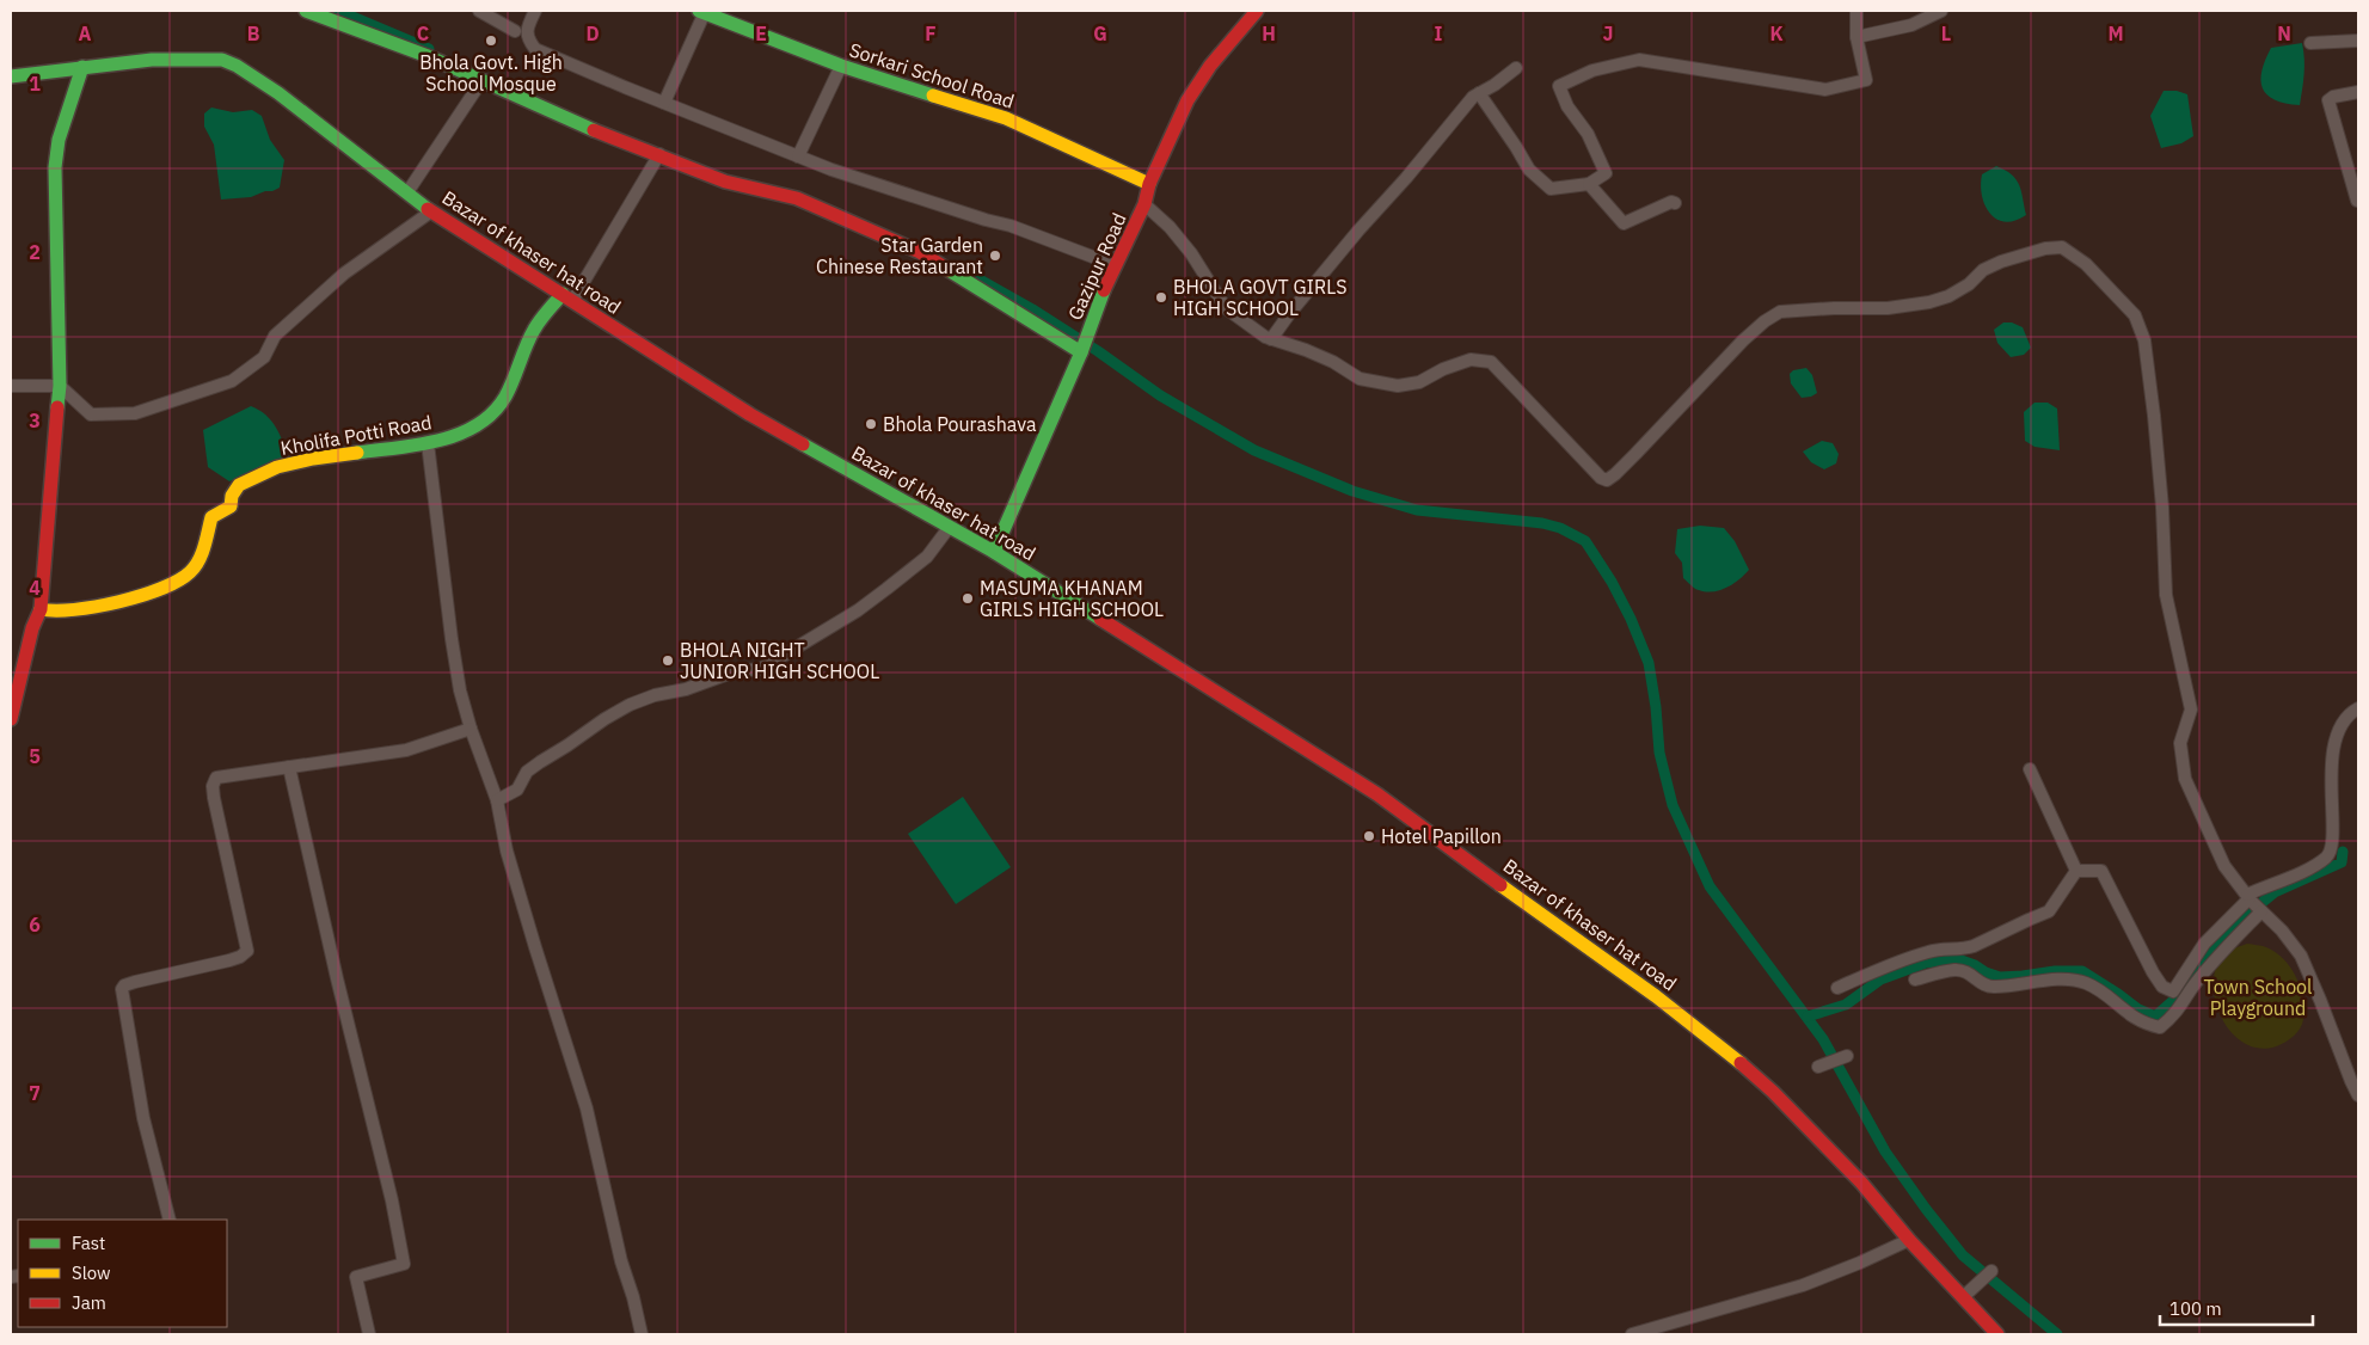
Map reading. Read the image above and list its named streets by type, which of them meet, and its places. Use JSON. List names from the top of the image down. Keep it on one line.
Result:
{"streets":{"street":["Sorkari School Road","Bazar of khaser hat road","Gazipur Road","Kholifa Potti Road"]},"crossings":[["Sorkari School Road","Gazipur Road"],["Bazar of khaser hat road","Gazipur Road"],["Bazar of khaser hat road","Kholifa Potti Road"]],"parks":["Town School Playground"],"places":["Bhola Govt. High School Mosque","Star Garden Chinese Restaurant","BHOLA GOVT GIRLS HIGH SCHOOL","Bhola Pourashava","MASUMA KHANAM GIRLS HIGH SCHOOL","BHOLA NIGHT JUNIOR HIGH SCHOOL","Hotel Papillon"],"legend":["Fast","Slow","Jam"],"scale_bar":"100 m","grid":{"columns":["A","B","C","D","E","F","G","H","I","J","K","L","M","N"],"rows":["1","2","3","4","5","6","7"]}}
